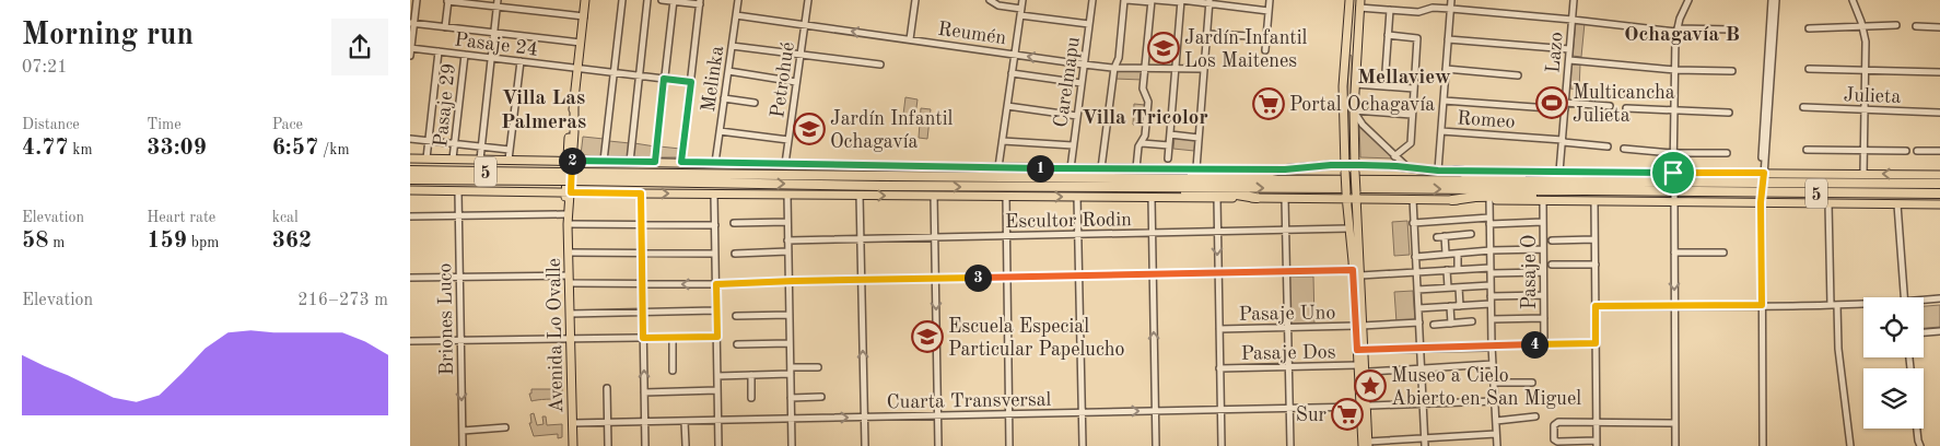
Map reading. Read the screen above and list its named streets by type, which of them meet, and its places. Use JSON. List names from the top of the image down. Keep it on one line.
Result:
{"streets":{"highway":["5"],"main road":["Avenida Lo Ovalle"],"street":["Reumén","Pasaje 24","Lazo","Melinka","Petrohué","Carelmapu","Julieta","Pasaje 29","Romeo","Escultor Rodin","Pasaje O","Pasaje Uno","Briones Luco","Pasaje Dos","Cuarta Transversal"]},"crossings":[["Reumén","Melinka"],["Reumén","Petrohué"],["Reumén","Carelmapu"],["Pasaje 24","Pasaje 29"],["Pasaje 24","Avenida Lo Ovalle"],["Lazo","Romeo"],["Avenida Lo Ovalle","Cuarta Transversal"]],"one_way":["Briones Luco"],"districts":["Ochagavía B","Mellaview","Villa Las Palmeras","Villa Tricolor"],"places":{"school or university":["Jardín Infantil Los Maitenes","Jardín Infantil Ochagavía","Escuela Especial Particular Papelucho"],"sports":["Multicancha Julieta"],"supermarket":["Portal Ochagavía","Sur"],"place":["Museo a Cielo Abierto en San Miguel"]},"page":{"heading":["Morning run","07:21"],"stats":[["Distance","4.77 km"],["Time","33:09"],["Pace","6:57 /km"],["Elevation","58 m"],["Heart rate","159 bpm"],["kcal","362"]],"pins":["2","1","3","4"],"chart":["Elevation","216–273 m"]}}
